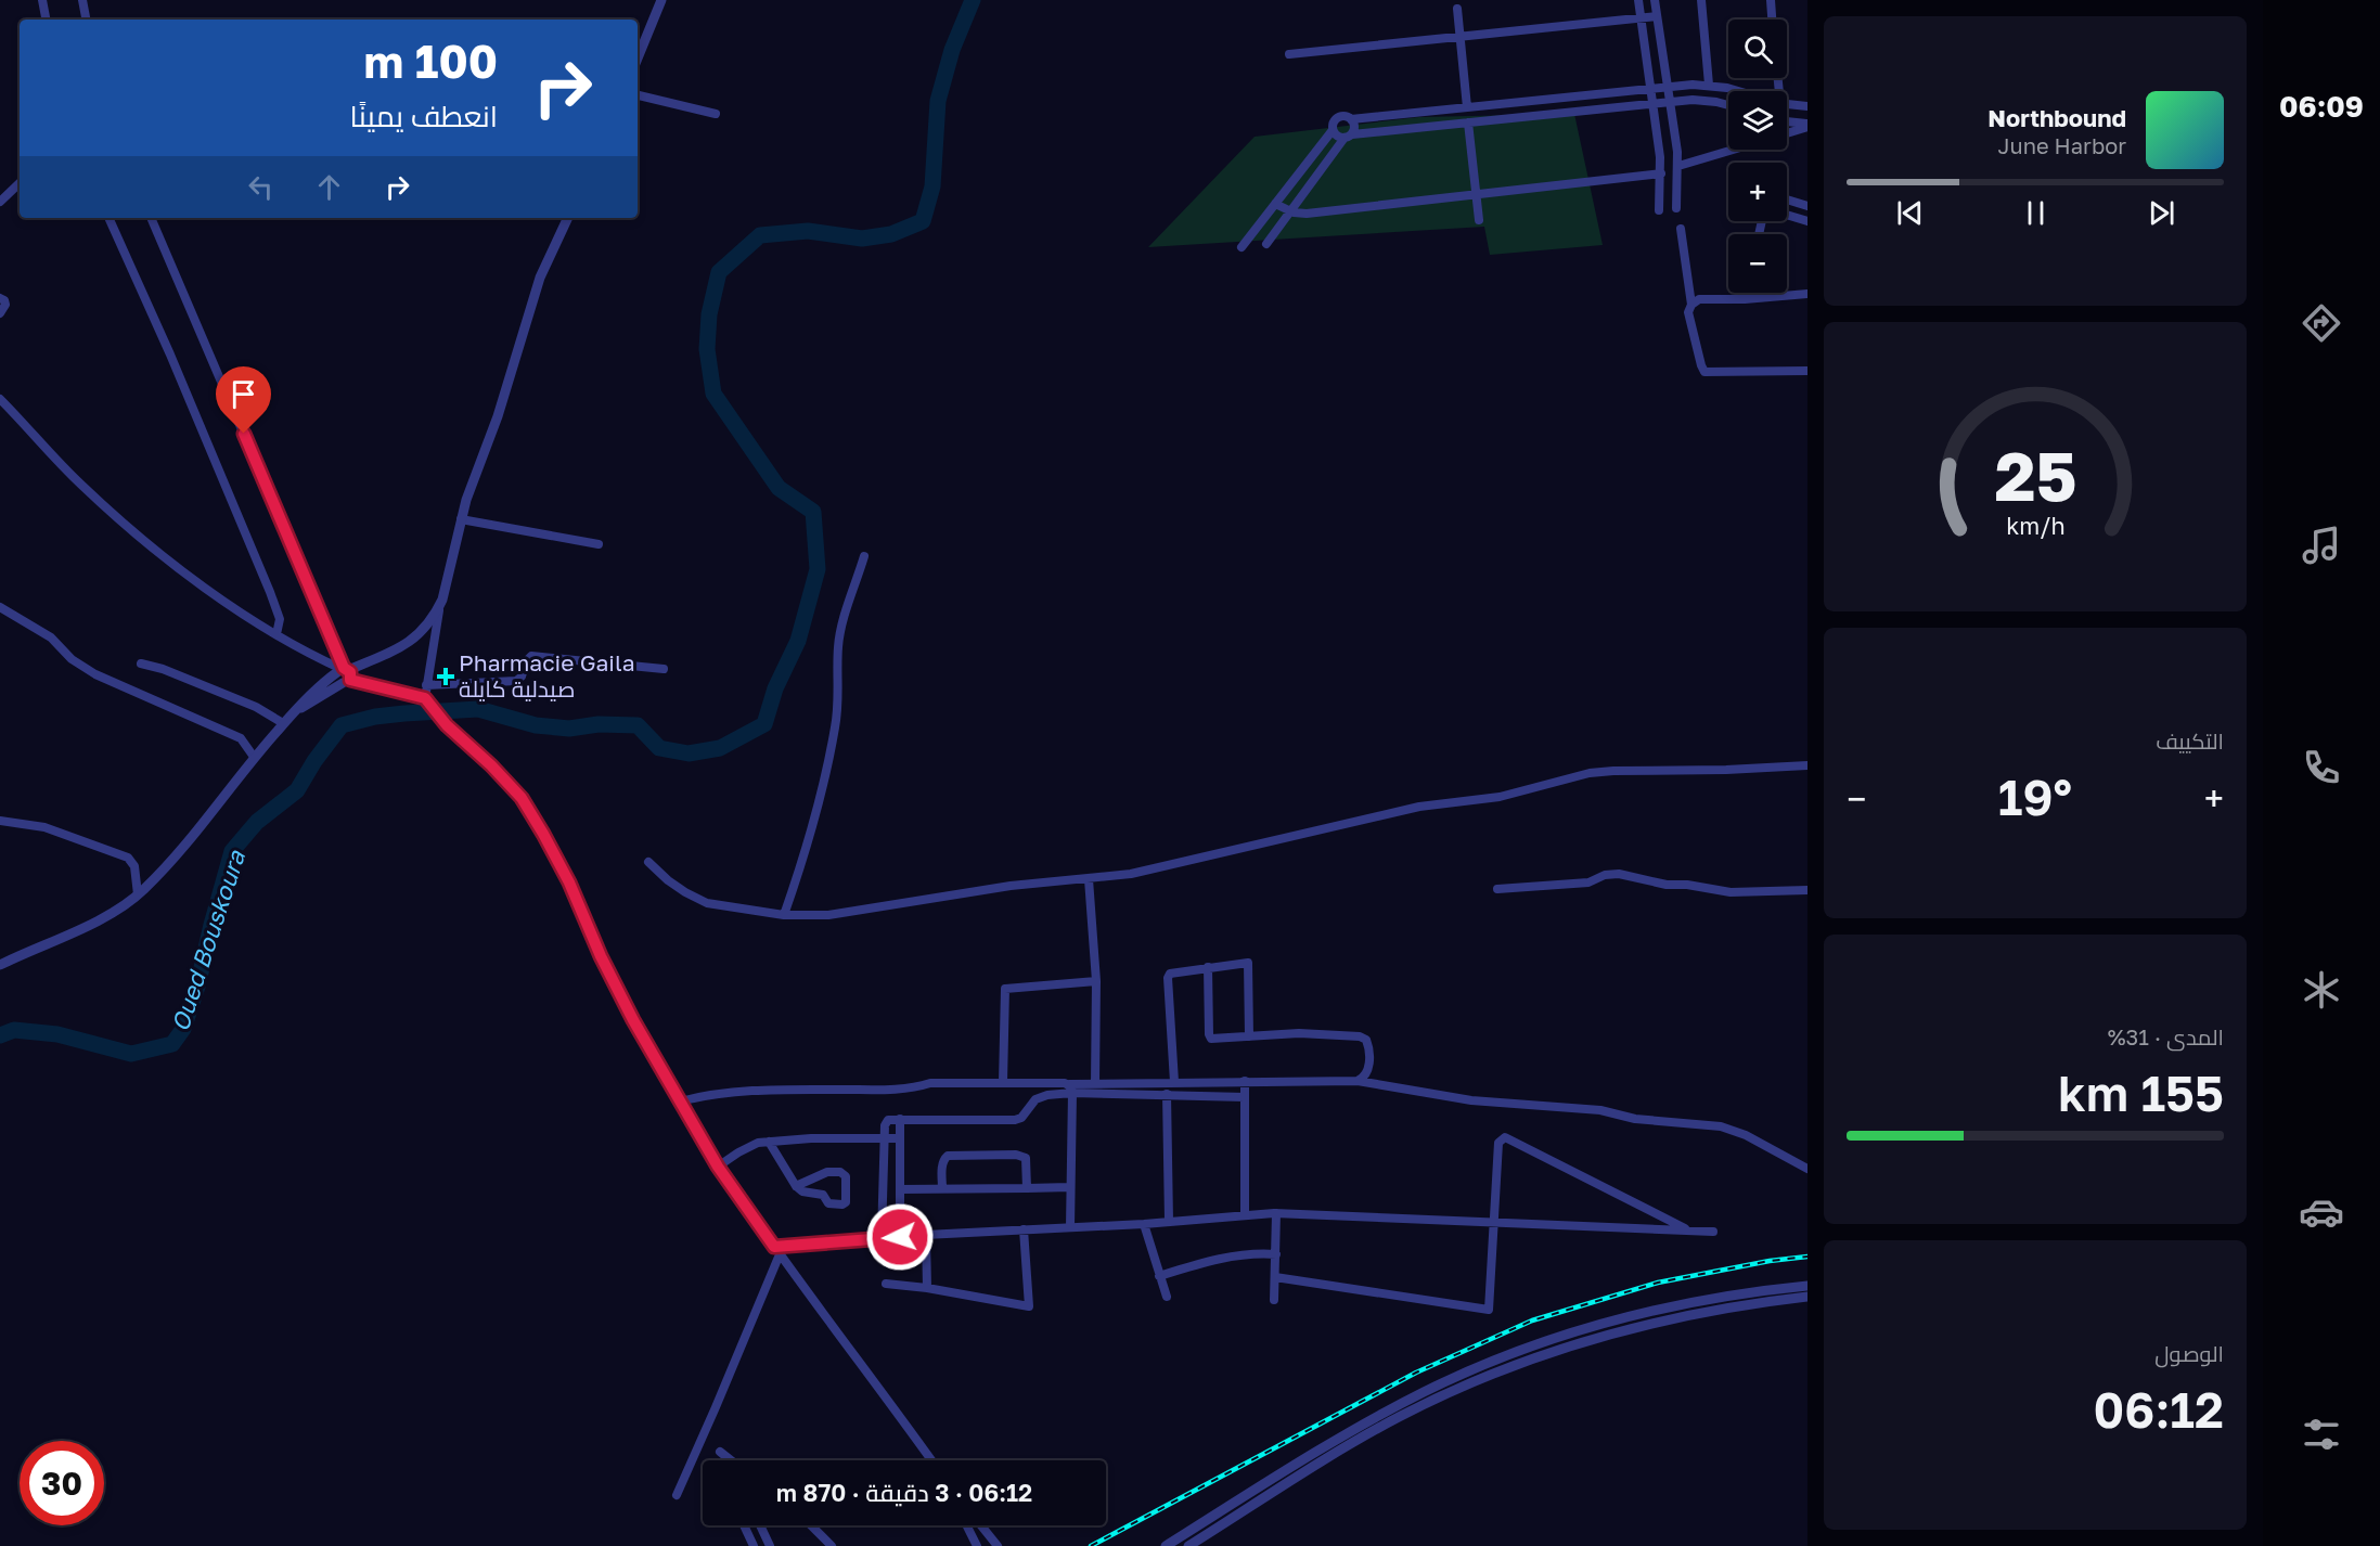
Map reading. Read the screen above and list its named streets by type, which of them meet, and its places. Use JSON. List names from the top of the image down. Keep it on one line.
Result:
{"water":["Oued Bouskoura"],"places":{"health":["Pharmacie Gaila صيدلية كايلة"]},"page":{"tabs":"06:09","map_buttons":["+","−"],"turn":["100 m","انعطف يمينًا"],"song":["Northbound","June Harbor"],"tile":["التكييف",["المدى · 31%","155 km"],["الوصول","06:12"]],"heat":["−","19°","+"],"limit":"30","trip":"06:12 · 3 دقيقة · 870 m","gauge":["25","km/h"]}}
